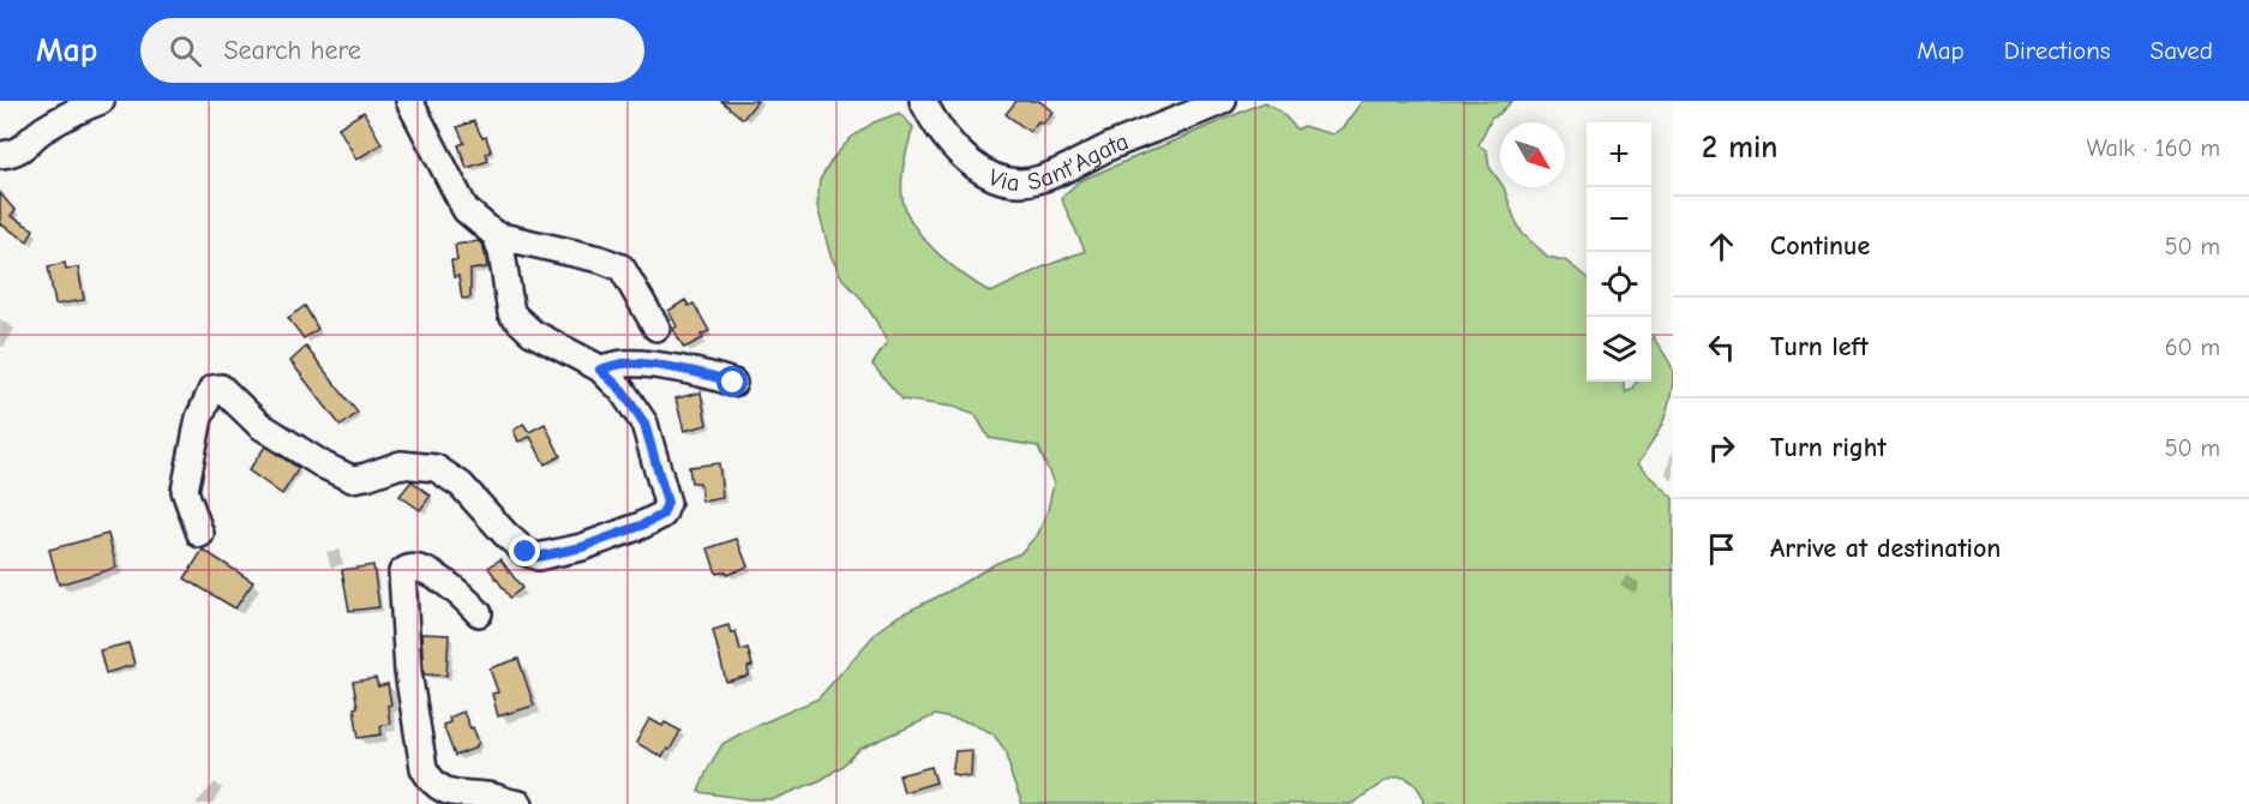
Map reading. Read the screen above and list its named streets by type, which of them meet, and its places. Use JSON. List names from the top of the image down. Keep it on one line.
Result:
{"streets":{"street":["Via Sant'Agata"]},"north":"bottom right","page":{"header":"Map","search":"Search here","nav":["Map","Directions","Saved"],"heading":["2 min","Walk · 160 m"],"map_buttons":["+","−"],"list":[["Continue","50 m"],["Turn left","60 m"],["Turn right","50 m"],"Arrive at destination"]}}
